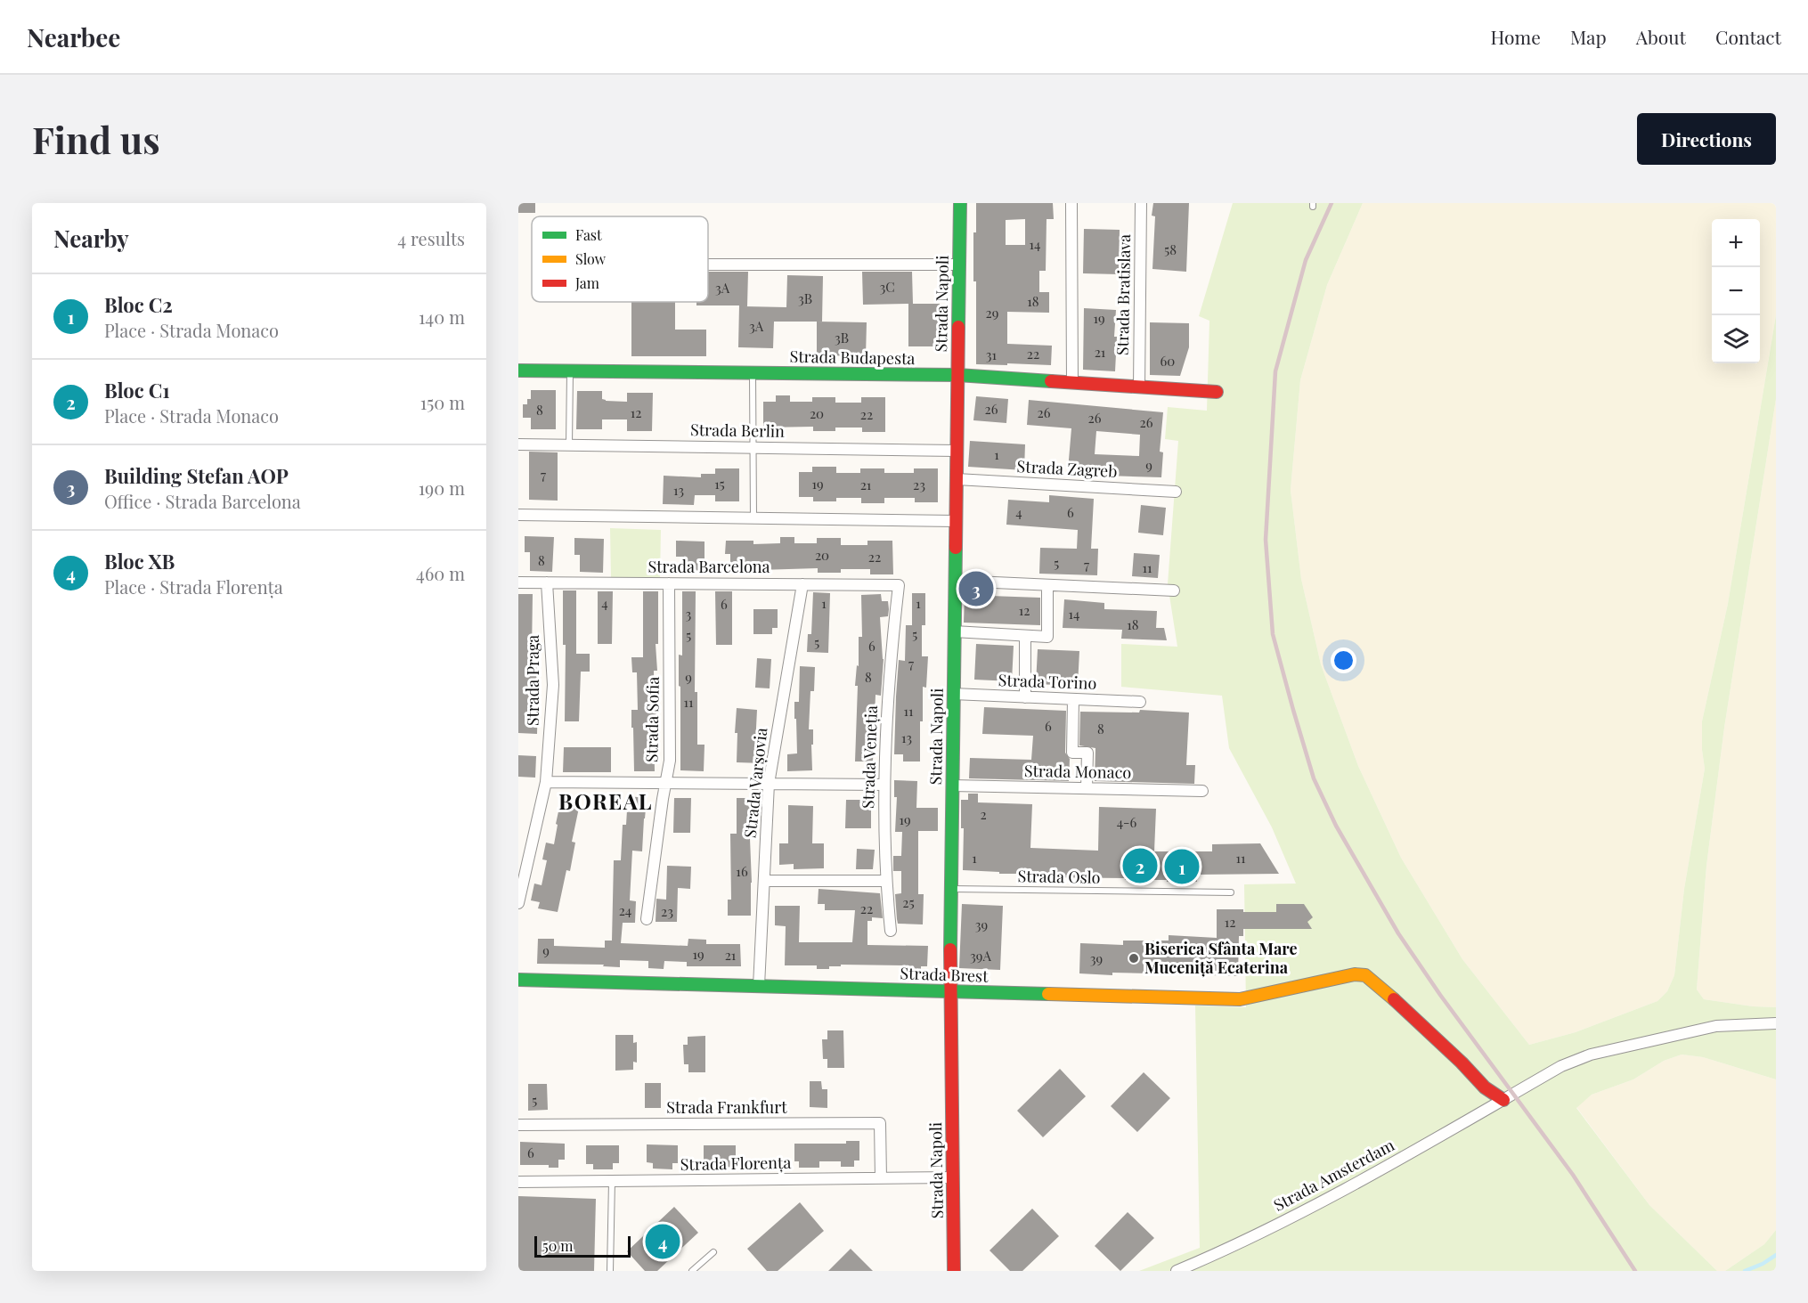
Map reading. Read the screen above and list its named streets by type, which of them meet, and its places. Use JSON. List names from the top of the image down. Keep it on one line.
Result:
{"streets":{"street":["Strada Bratislava","Strada Napoli","Strada Budapesta","Strada Berlin","Strada Zagreb","Strada Barcelona","Strada Praga","Strada Torino","Strada Sofia","Strada Veneția","Strada Monaco","Strada Varșovia","Strada Brest","Strada Frankfurt","Strada Florența","Strada Amsterdam"],"lane":["Strada Oslo"]},"crossings":[["Strada Bratislava","Strada Budapesta"],["Strada Napoli","Strada Budapesta"],["Strada Napoli","Strada Berlin"],["Strada Napoli","Strada Zagreb"],["Strada Napoli","Strada Torino"],["Strada Napoli","Strada Monaco"],["Strada Napoli","Strada Oslo"],["Strada Napoli","Strada Brest"],["Strada Napoli","Strada Florența"],["Strada Barcelona","Strada Praga"],["Strada Barcelona","Strada Sofia"],["Strada Barcelona","Strada Veneția"],["Strada Barcelona","Strada Varșovia"],["Strada Varșovia","Strada Brest"],["Strada Brest","Strada Amsterdam"],["Strada Frankfurt","Strada Florența"]],"districts":["BOREAL"],"places":["Biserica Sfânta Mare Muceniță Ecaterina"],"house_numbers":["14","58","3C","3A","3B","18","29","19","3A","3B","21","22","31","60","26","8","12","26","20","22","26","26","1","9","7","15","19","21","23","13","4","6","20","22","8","5","7","11","4","1","1","6","12","3","14","18","5","5","5","6","7","9","8","11","11","6","8","13","2","19","4-6","1","11","16","25","22","24","23","12","39","9","19","21","39A","39","5","6"],"legend":["Fast","Slow","Jam"],"scale_bar":"50 m","page":{"header":"Nearbee","nav":["Home","Map","About","Contact"],"buttons":"Directions","title":"Find us","heading":["Nearby","4 results"],"map_buttons":["+","−"],"list":[{"mark":"1","name":"Bloc C2","note":"Place · Strada Monaco","value":"140 m"},{"mark":"2","name":"Bloc C1","note":"Place · Strada Monaco","value":"150 m"},{"mark":"3","name":"Building Stefan AOP","note":"Office · Strada Barcelona","value":"190 m"},{"mark":"4","name":"Bloc XB","note":"Place · Strada Florența","value":"460 m"}],"pins":["3","2","1","4"],"scale":"50 m"}}
